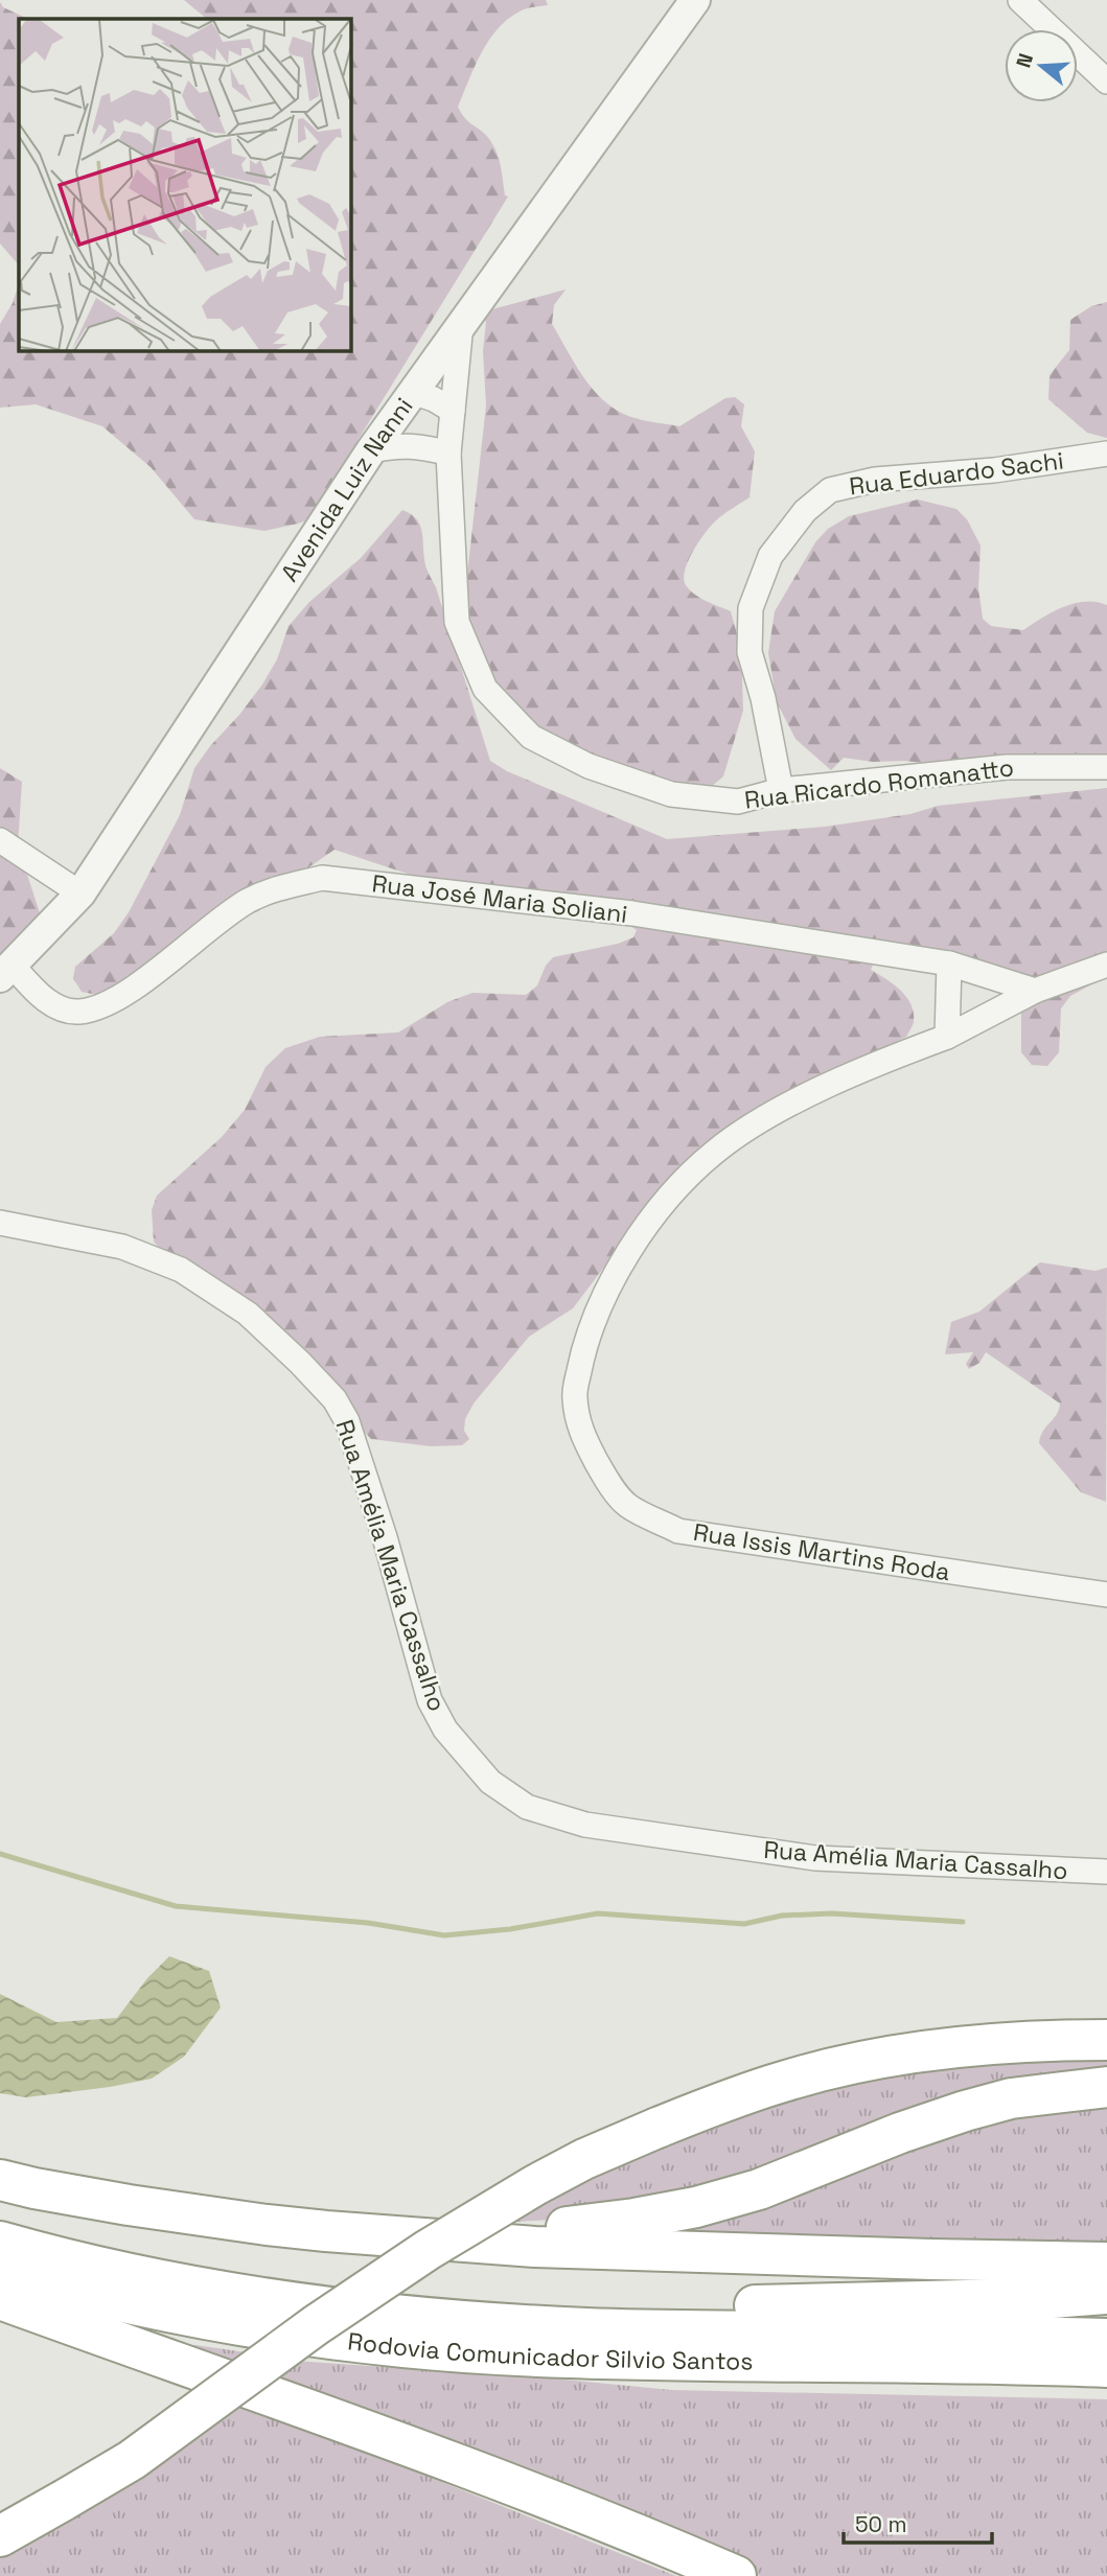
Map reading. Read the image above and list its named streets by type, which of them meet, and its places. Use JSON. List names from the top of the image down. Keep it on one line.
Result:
{"streets":{"highway":["Rodovia Comunicador Silvio Santos"],"street":["Rua Eduardo Sachi","Avenida Luiz Nanni","Rua Ricardo Romanatto","Rua José Maria Soliani","Rua Issis Martins Roda","Rua Amélia Maria Cassalho"]},"crossings":[["Rua Eduardo Sachi","Rua Ricardo Romanatto"],["Avenida Luiz Nanni","Rua Ricardo Romanatto"],["Avenida Luiz Nanni","Rua José Maria Soliani"]],"scale_bar":"50 m","north":"left"}
